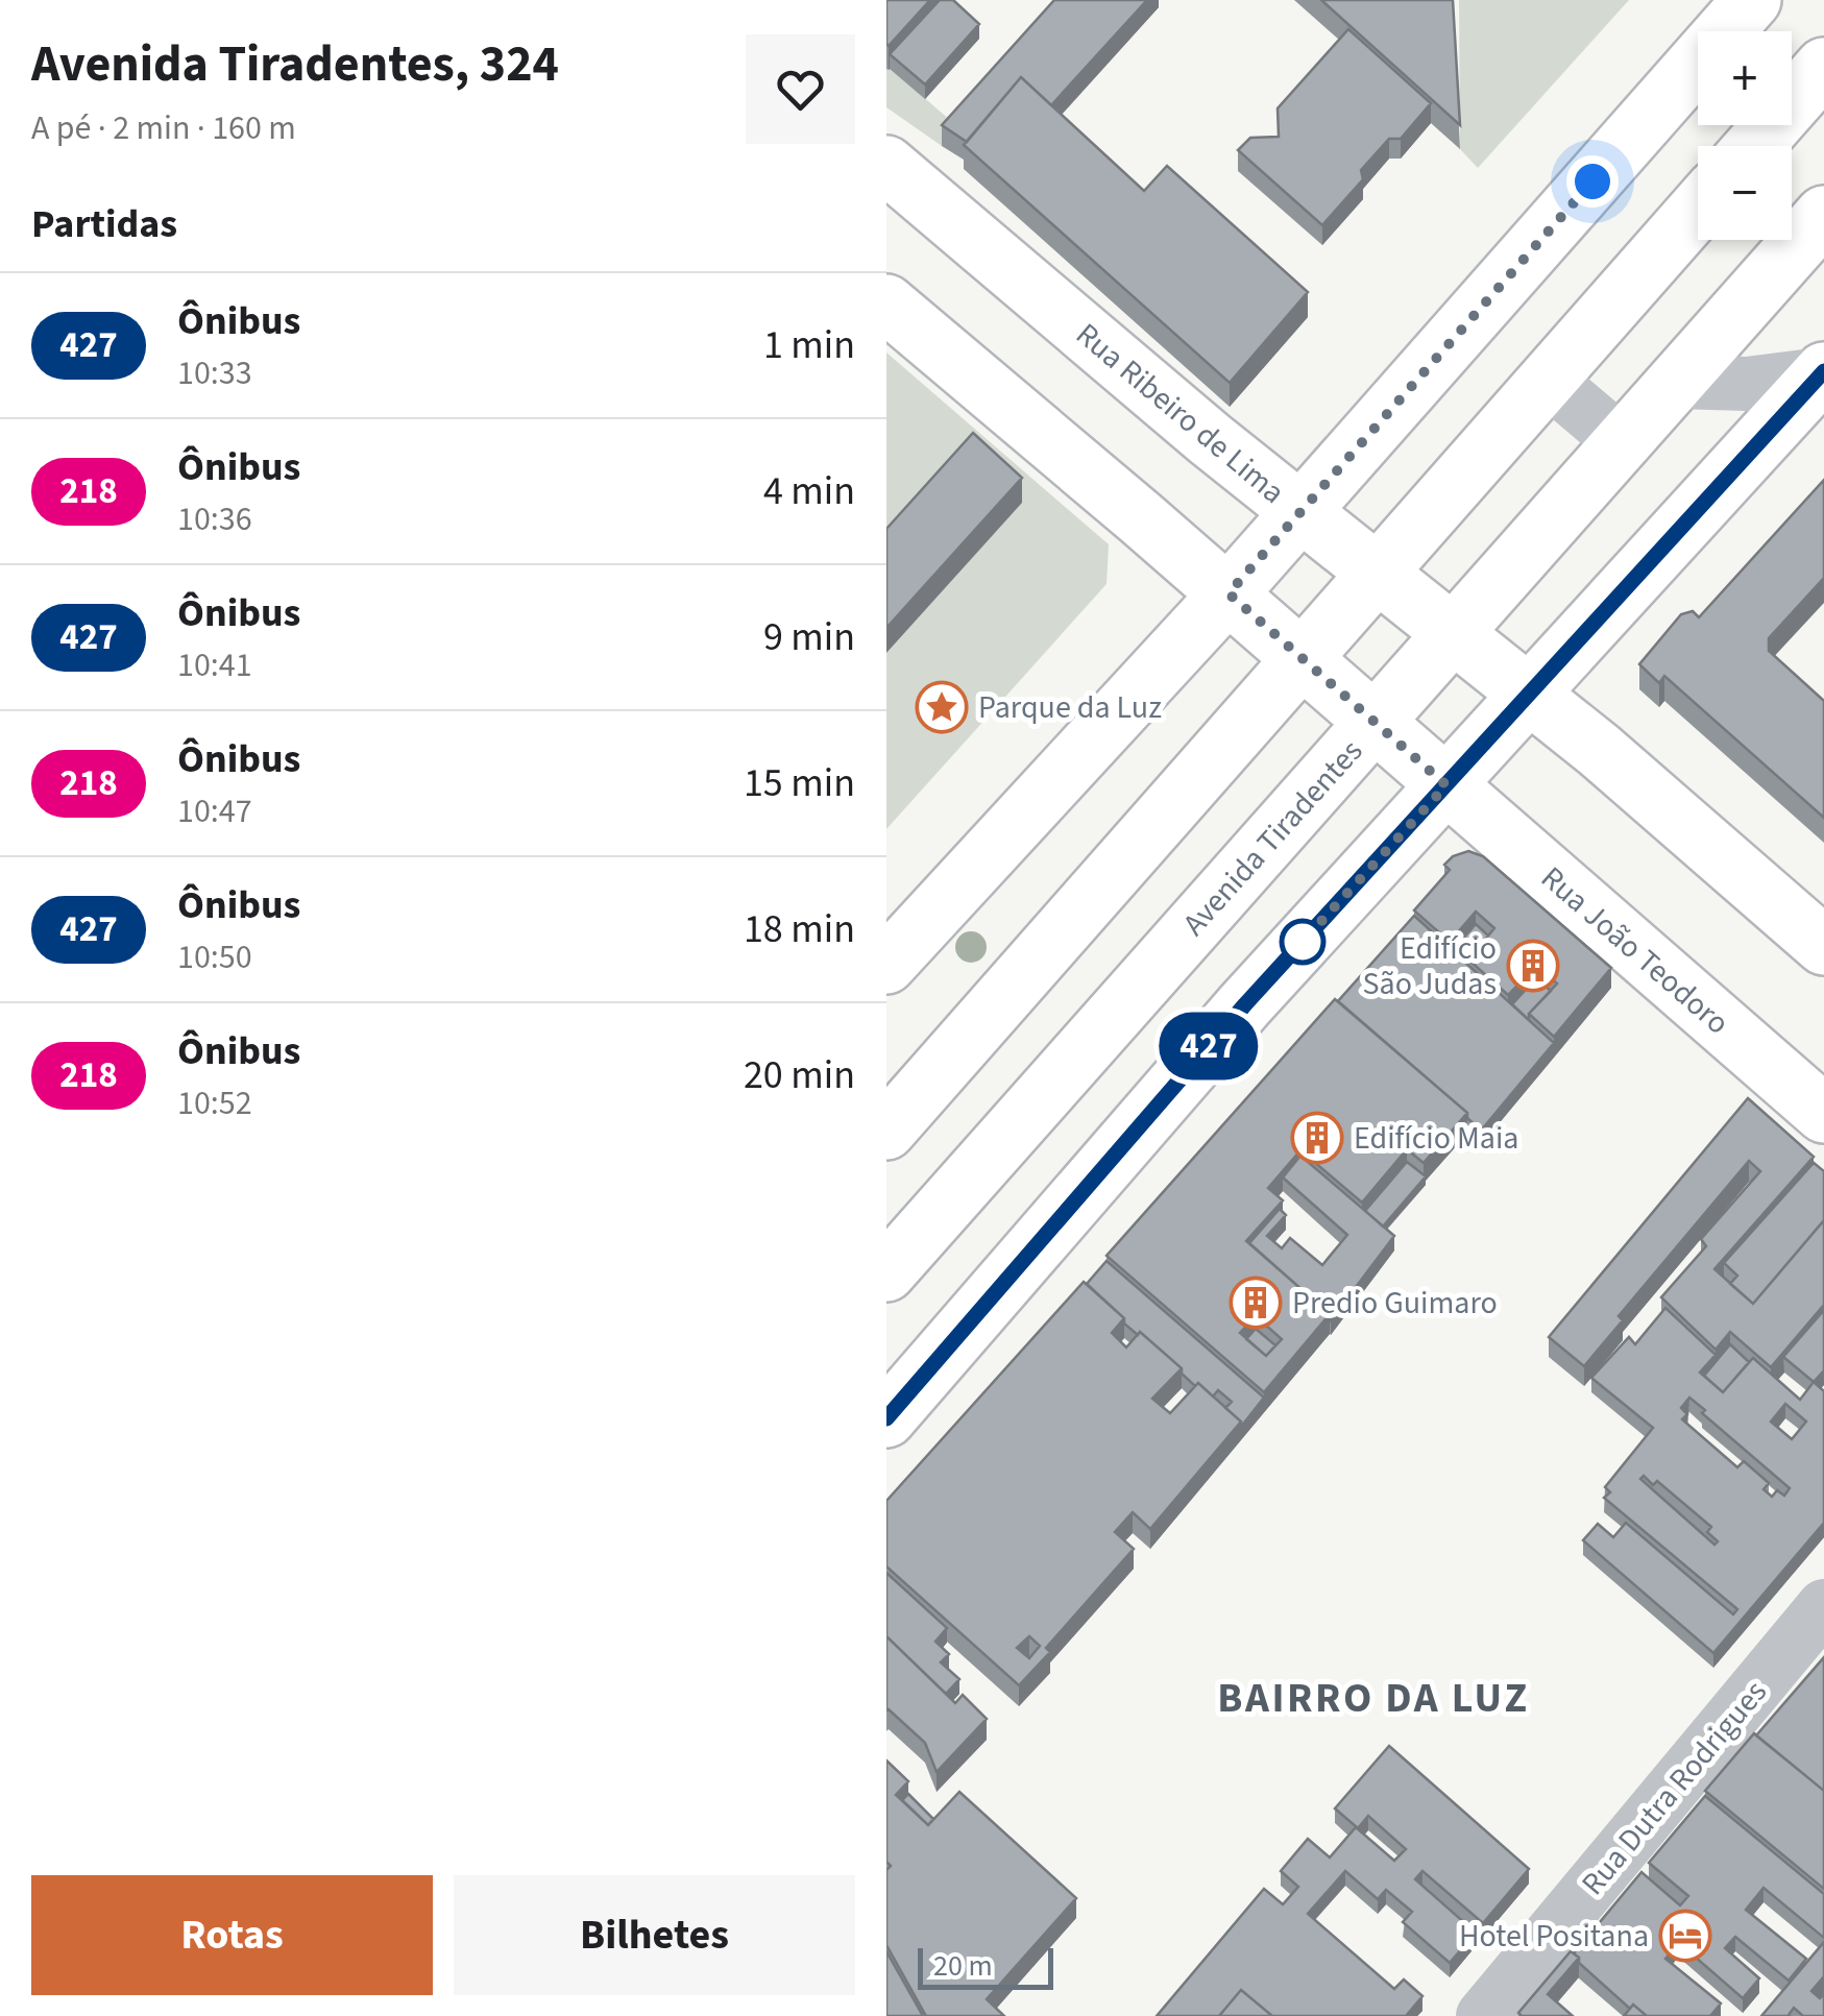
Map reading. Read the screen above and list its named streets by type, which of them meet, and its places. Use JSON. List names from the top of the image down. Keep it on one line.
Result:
{"streets":{"main road":["Rua Ribeiro de Lima","Avenida Tiradentes","Rua João Teodoro"],"street":["Rua Dutra Rodrigues"]},"crossings":[["Rua Ribeiro de Lima","Avenida Tiradentes"]],"districts":["BAIRRO DA LUZ"],"places":{"place":["Parque da Luz"],"building":["Edifício São Judas","Edifício Maia","Predio Guimaro"],"hotel":["Hotel Positana"]},"lines":["bus line 427"],"scale_bar":"20 m","page":{"heading":[["Avenida Tiradentes, 324","A pé · 2 min · 160 m"],"Partidas"],"on_map":"427","map_buttons":["+","−"],"list":[{"mark":"427","name":"Ônibus","note":"10:33","value":"1 min"},{"mark":"218","name":"Ônibus","note":"10:36","value":"4 min"},{"mark":"427","name":"Ônibus","note":"10:41","value":"9 min"},{"mark":"218","name":"Ônibus","note":"10:47","value":"15 min"},{"mark":"427","name":"Ônibus","note":"10:50","value":"18 min"},{"mark":"218","name":"Ônibus","note":"10:52","value":"20 min"}],"buttons":["Rotas","Bilhetes"],"scale":"20 m"}}
